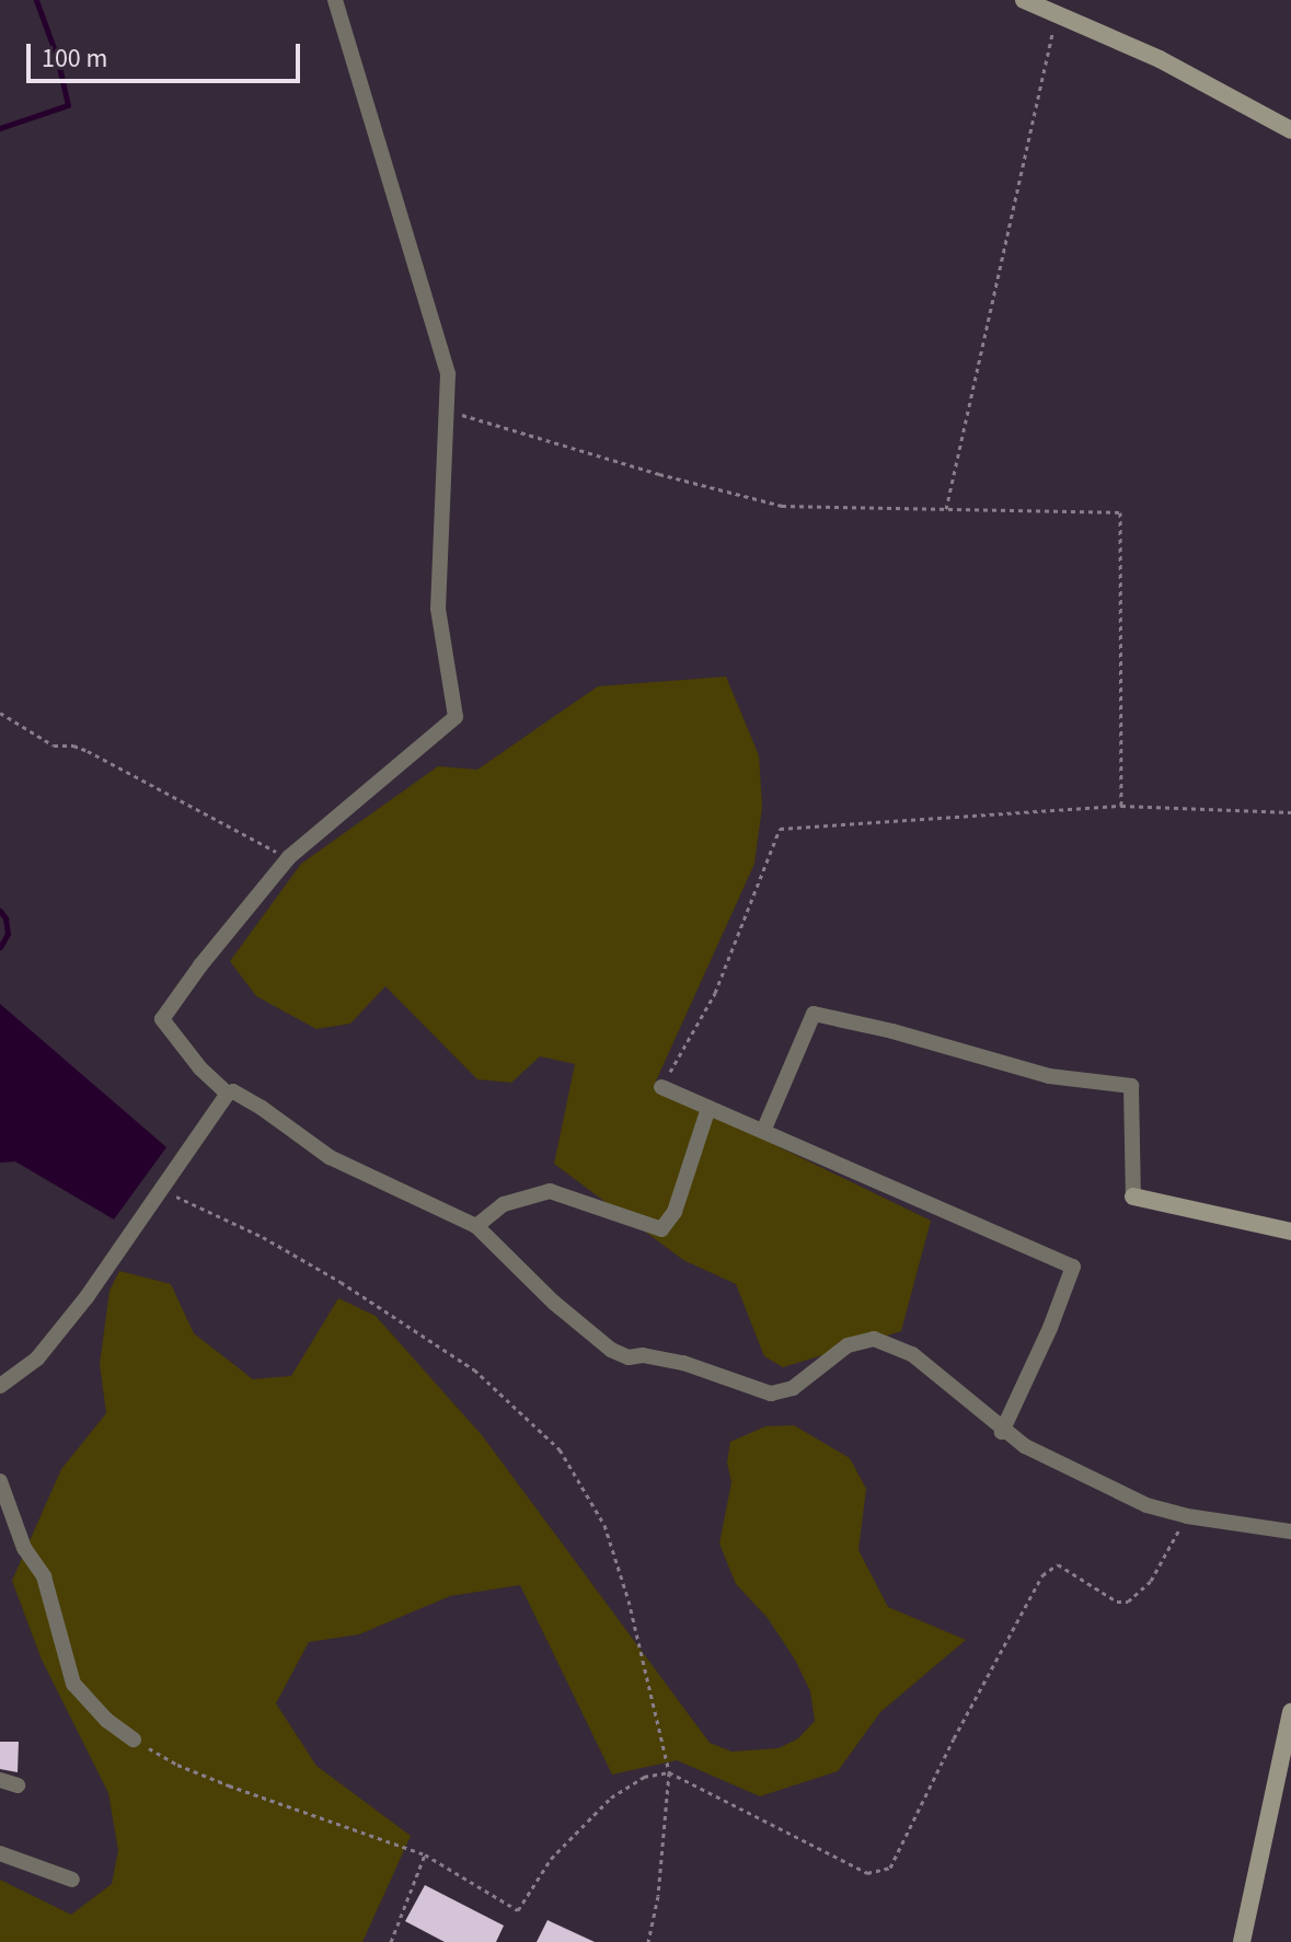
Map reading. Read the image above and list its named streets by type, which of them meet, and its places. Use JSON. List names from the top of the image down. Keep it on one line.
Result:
{"scale_bar":"100 m"}
